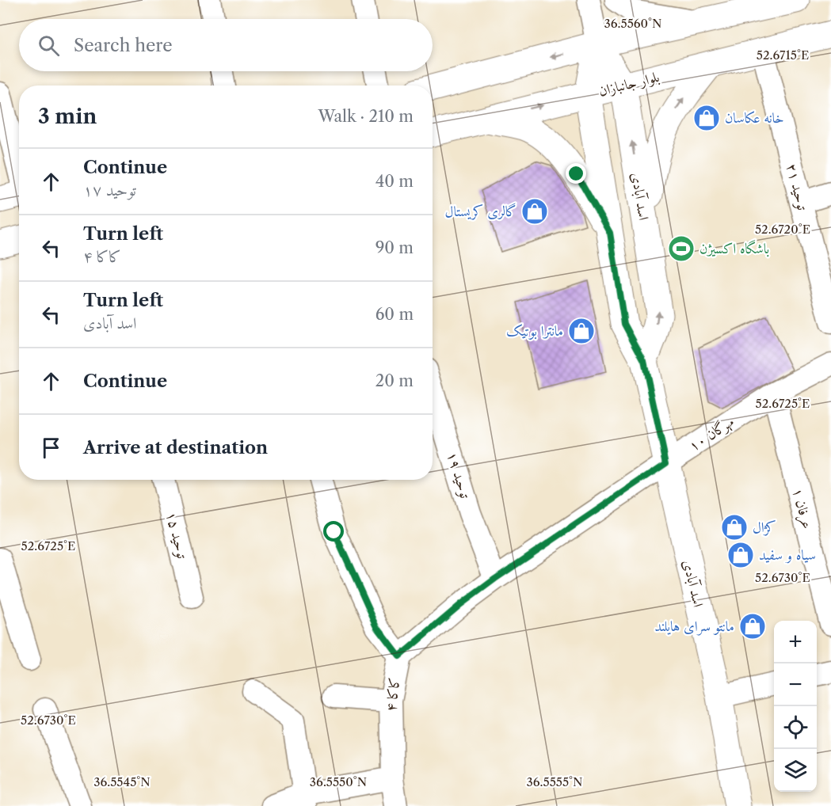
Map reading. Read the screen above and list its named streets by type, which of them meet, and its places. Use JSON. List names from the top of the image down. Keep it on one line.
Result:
{"streets":{"main road":["بلوار جانبازان","اسد آبادی"],"street":["توحید ۲۱","مهرگان ۱۰","توحید ۱۹","عرفان ۱","توحید ۱۵","کاکا ۴"]},"crossings":[["بلوار جانبازان","توحید ۲۱"],["بلوار جانبازان","اسد آبادی"],["اسد آبادی","مهرگان ۱۰"],["مهرگان ۱۰","عرفان ۱"]],"places":{"shop":["خانه عکاسان","گالری کریستال","مانترا بوتیک","کژال","سیاه و سفید","مانتو سرای هایلند"],"sports":["باشگاه اکسیژن"]},"page":{"search":"Search here","heading":["3 min","Walk · 210 m"],"list":[["Continue","توحید ۱۷","40 m"],["Turn left","کاکا ۴","90 m"],["Turn left","اسد آبادی","60 m"],["Continue","20 m"],"Arrive at destination"],"map_buttons":["+","−"]},"coordinates":["36.5560°N","52.6715°E","52.6720°E","52.6725°E","52.6730°E","36.5545°N","36.5550°N","36.5555°N"]}
